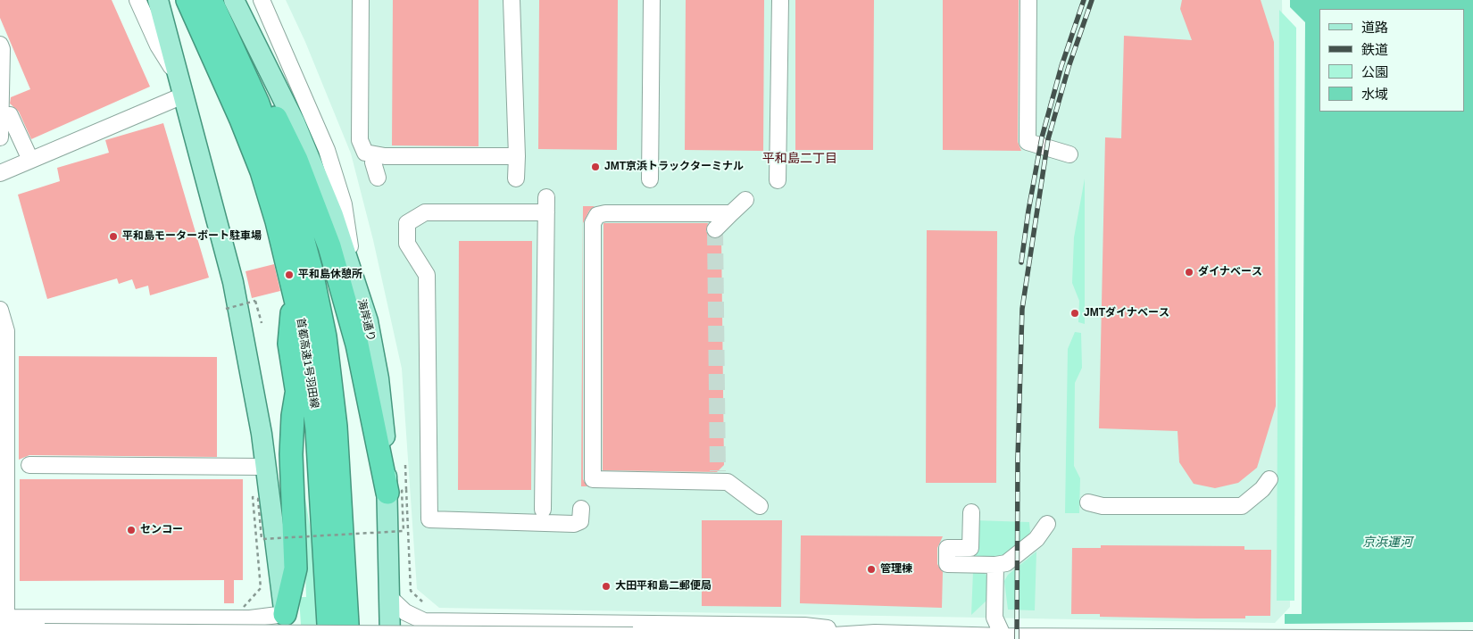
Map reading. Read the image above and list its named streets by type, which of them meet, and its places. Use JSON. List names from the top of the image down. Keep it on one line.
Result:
{"streets":{"highway":["首都高速1号羽田線"],"main road":["海岸通り"]},"districts":["平和島二丁目"],"water":["京浜運河"],"places":["JMT京浜トラックターミナル","平和島モーターボート駐車場","ダイナベース","平和島休憩所","JMTダイナベース","センコー","管理棟","大田平和島二郵便局"],"legend":["道路","鉄道","公園","水域"]}
